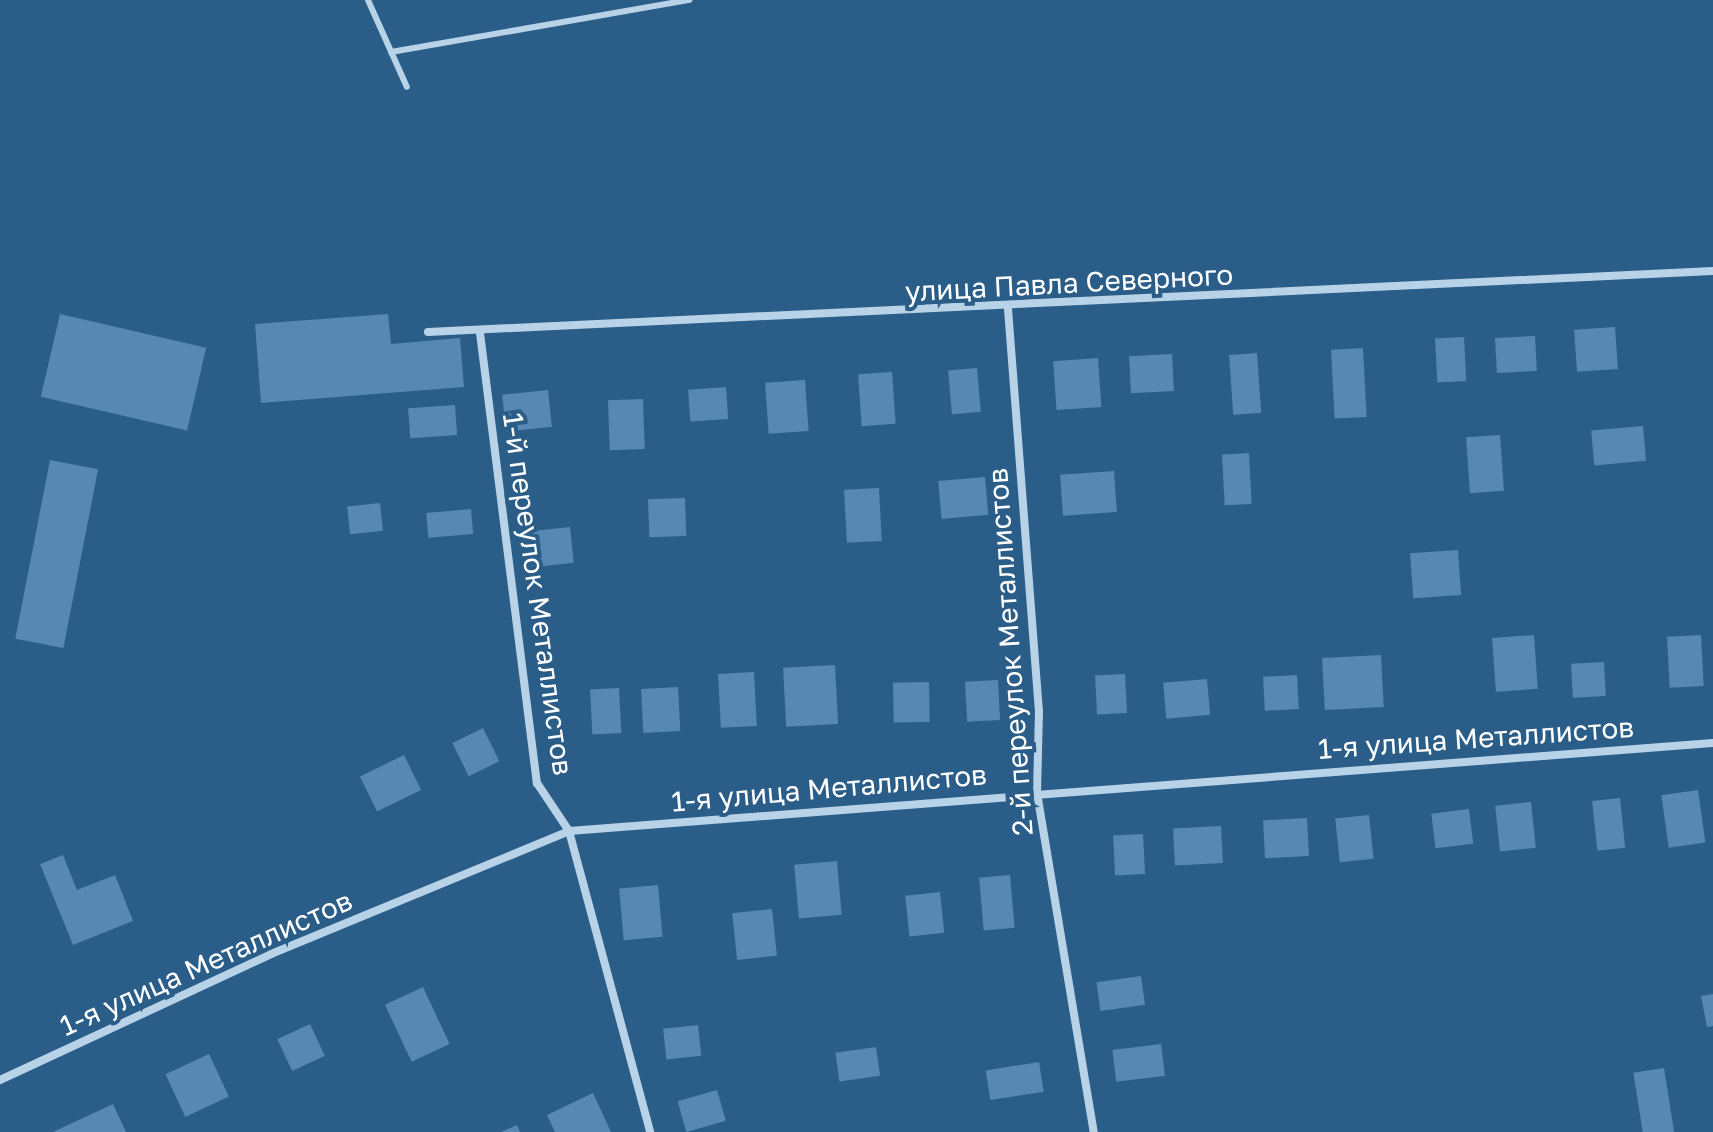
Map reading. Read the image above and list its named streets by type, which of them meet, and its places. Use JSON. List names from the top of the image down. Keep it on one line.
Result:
{"streets":{"street":["улица Павла Северного","1-й переулок Металлистов","2-й переулок Металлистов","1-я улица Металлистов"]},"crossings":[["улица Павла Северного","1-й переулок Металлистов"],["улица Павла Северного","2-й переулок Металлистов"],["1-й переулок Металлистов","1-я улица Металлистов"],["2-й переулок Металлистов","1-я улица Металлистов"]]}
